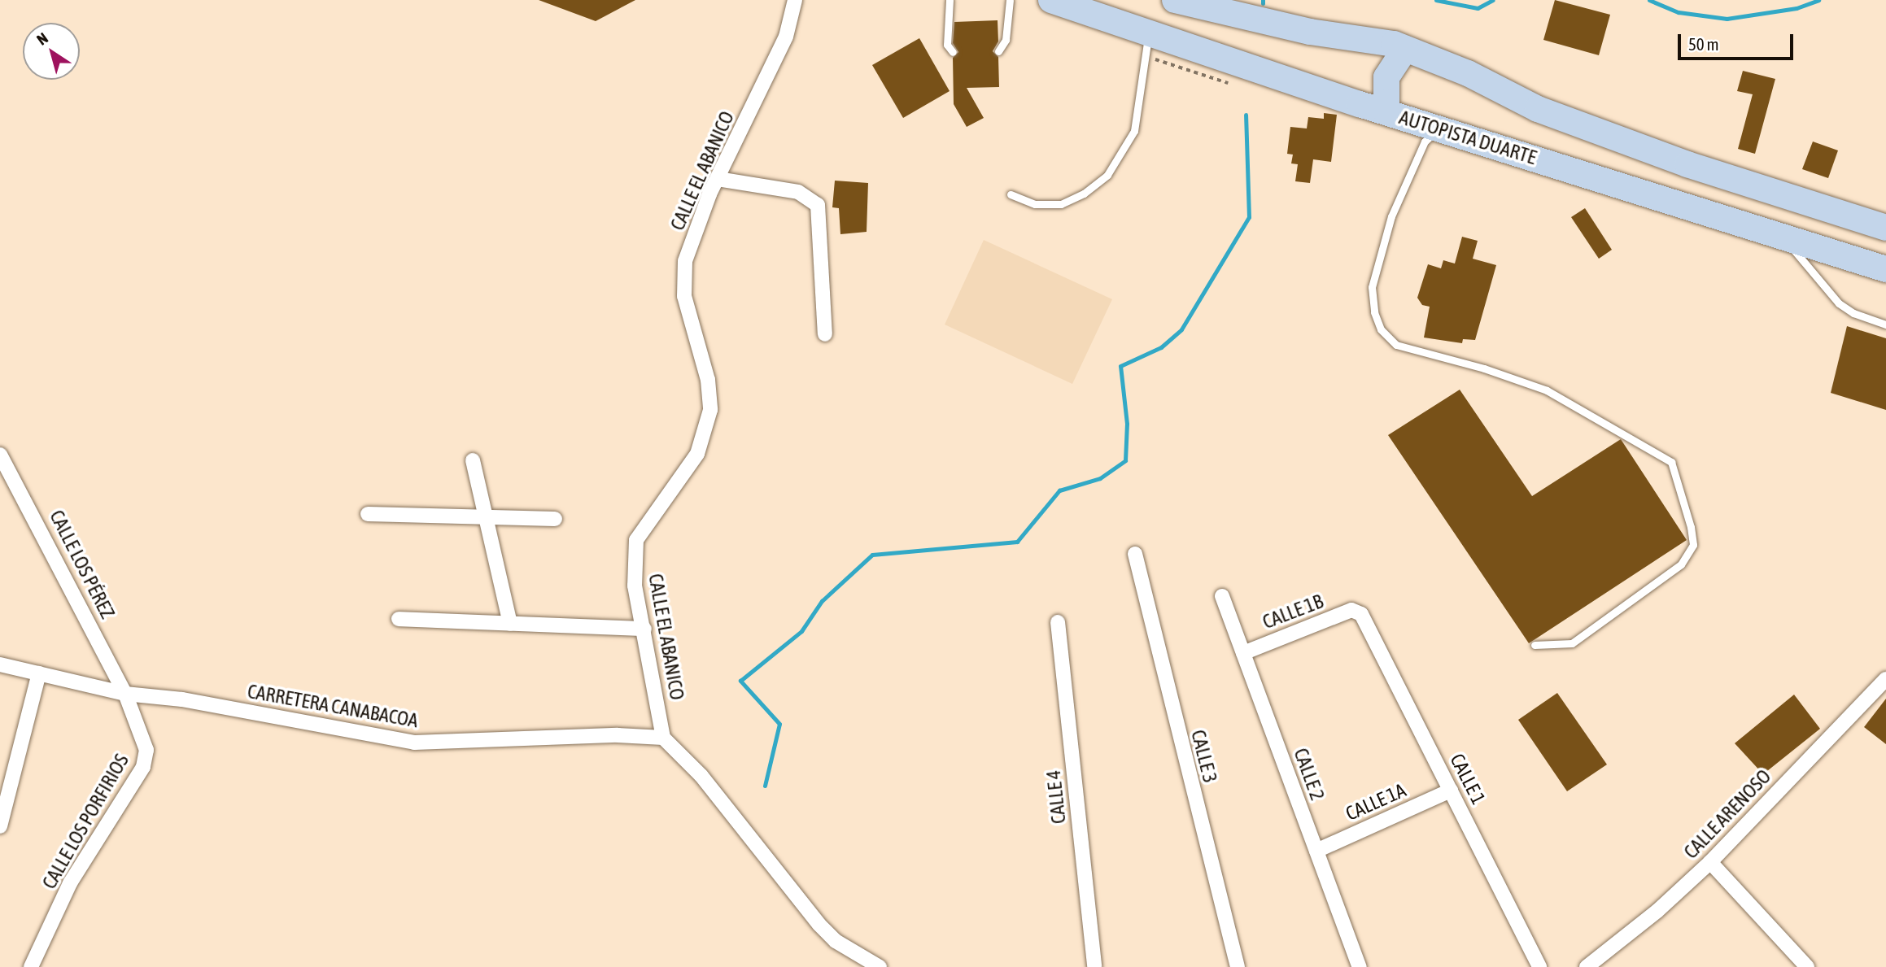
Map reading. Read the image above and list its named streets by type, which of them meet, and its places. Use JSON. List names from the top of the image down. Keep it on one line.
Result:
{"streets":{"highway":["AUTOPISTA DUARTE"],"street":["CALLE EL ABANICO","CALLE LOS PÉREZ","CALLE 1B","CARRETERA CANABACOA","CALLE 3","CALLE 2","CALLE 1","CALLE 4","CALLE 1A","CALLE ARENOSO","CALLE LOS PORFIRIOS"]},"crossings":[["CALLE EL ABANICO","CARRETERA CANABACOA"],["CALLE LOS PÉREZ","CARRETERA CANABACOA"],["CALLE LOS PÉREZ","CALLE LOS PORFIRIOS"],["CALLE 1B","CALLE 2"],["CALLE 1B","CALLE 1"],["CARRETERA CANABACOA","CALLE LOS PORFIRIOS"],["CALLE 2","CALLE 1A"],["CALLE 1","CALLE 1A"]],"scale_bar":"50 m","north":"top left"}
